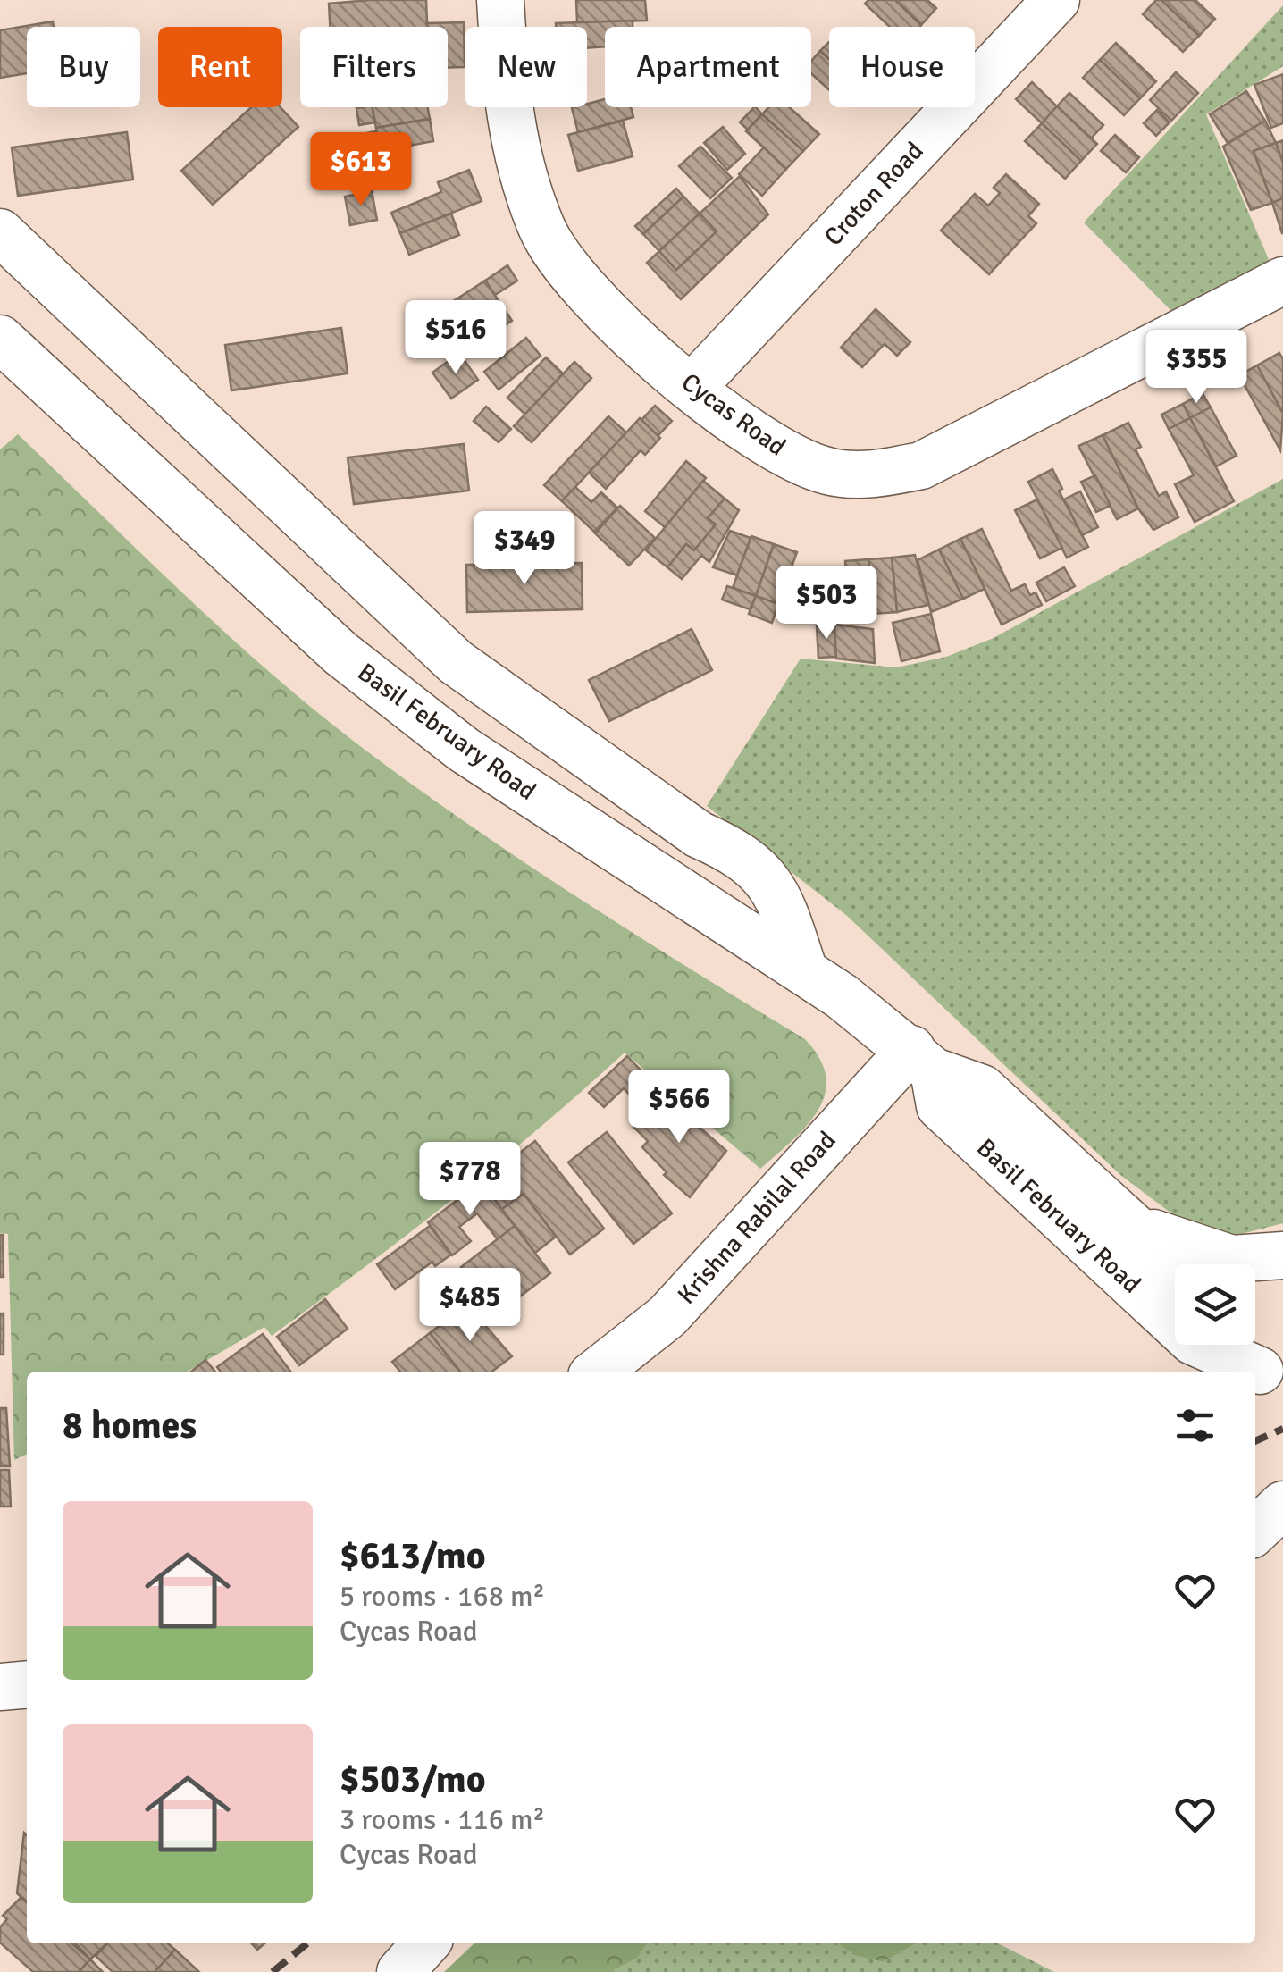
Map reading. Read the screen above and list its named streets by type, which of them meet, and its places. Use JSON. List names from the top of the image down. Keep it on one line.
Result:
{"streets":{"street":["Croton Road","Cycas Road","Basil February Road","Krishna Rabilal Road"]},"crossings":[["Croton Road","Cycas Road"],["Basil February Road","Krishna Rabilal Road"]],"page":{"chip":["Buy","Rent","Filters","New","Apartment","House"],"price":["$613","$516","$355","$349","$503","$566","$778","$485"],"heading":"8 homes","list":[{"name":"$613/mo","note":"5 rooms · 168 m² · Cycas Road"},{"name":"$503/mo","note":"3 rooms · 116 m² · Cycas Road"}]}}
